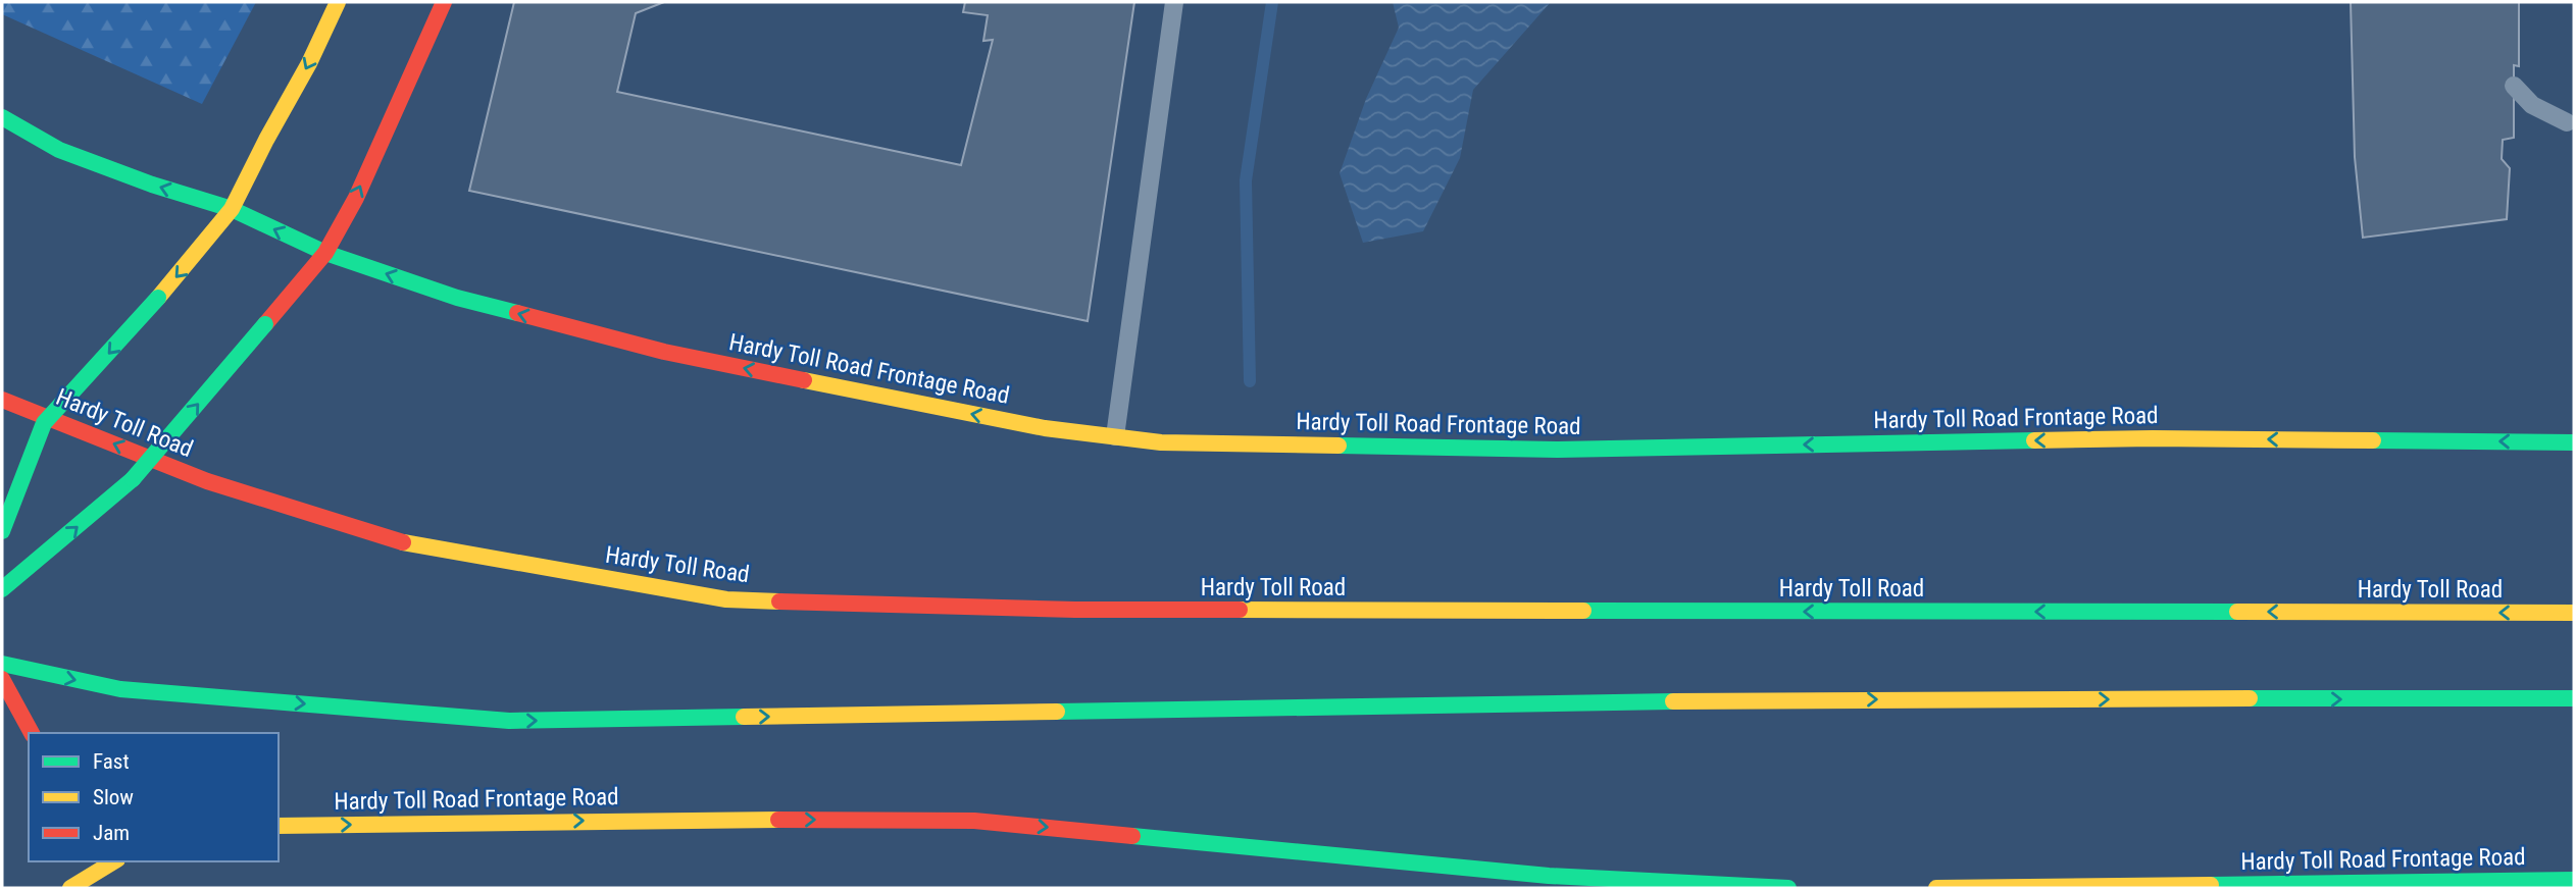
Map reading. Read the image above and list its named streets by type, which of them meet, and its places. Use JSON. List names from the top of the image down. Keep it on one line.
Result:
{"streets":{"main road":["Hardy Toll Road Frontage Road","Hardy Toll Road"]},"legend":["Fast","Slow","Jam"]}
